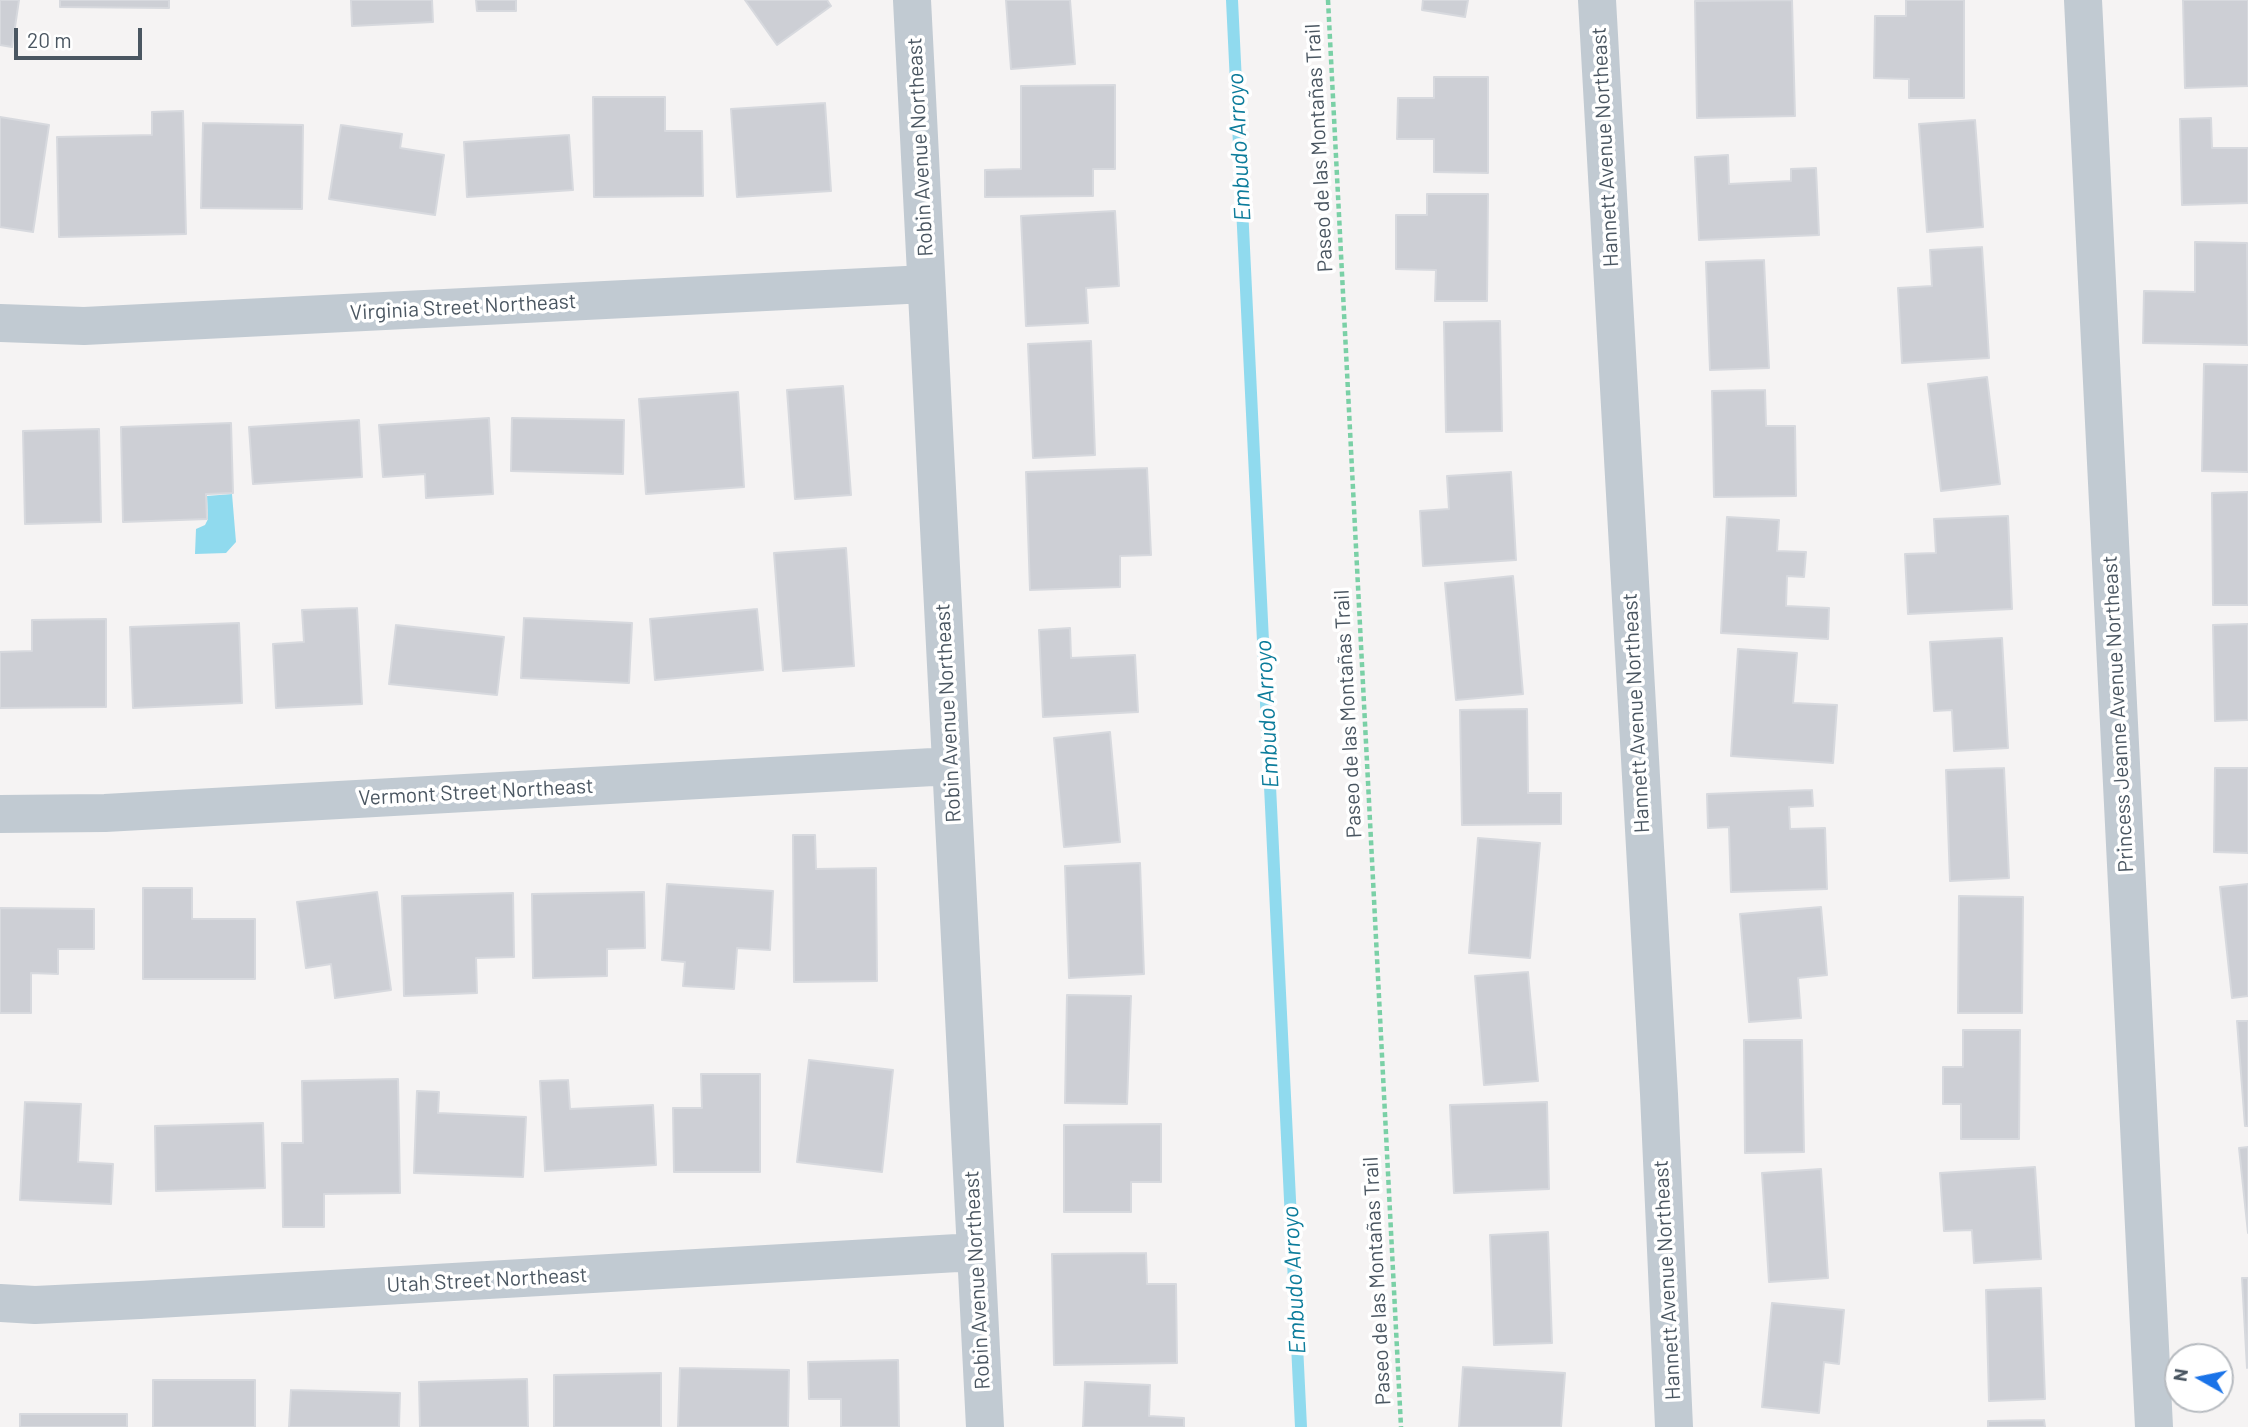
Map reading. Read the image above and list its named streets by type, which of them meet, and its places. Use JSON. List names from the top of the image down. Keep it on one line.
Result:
{"streets":{"street":["Robin Avenue Northeast","Hannett Avenue Northeast","Virginia Street Northeast","Princess Jeanne Avenue Northeast","Vermont Street Northeast","Utah Street Northeast"],"path":["Paseo de las Montañas Trail"]},"crossings":[["Robin Avenue Northeast","Virginia Street Northeast"],["Robin Avenue Northeast","Vermont Street Northeast"],["Robin Avenue Northeast","Utah Street Northeast"]],"water":["Embudo Arroyo"],"scale_bar":"20 m","north":"left"}
